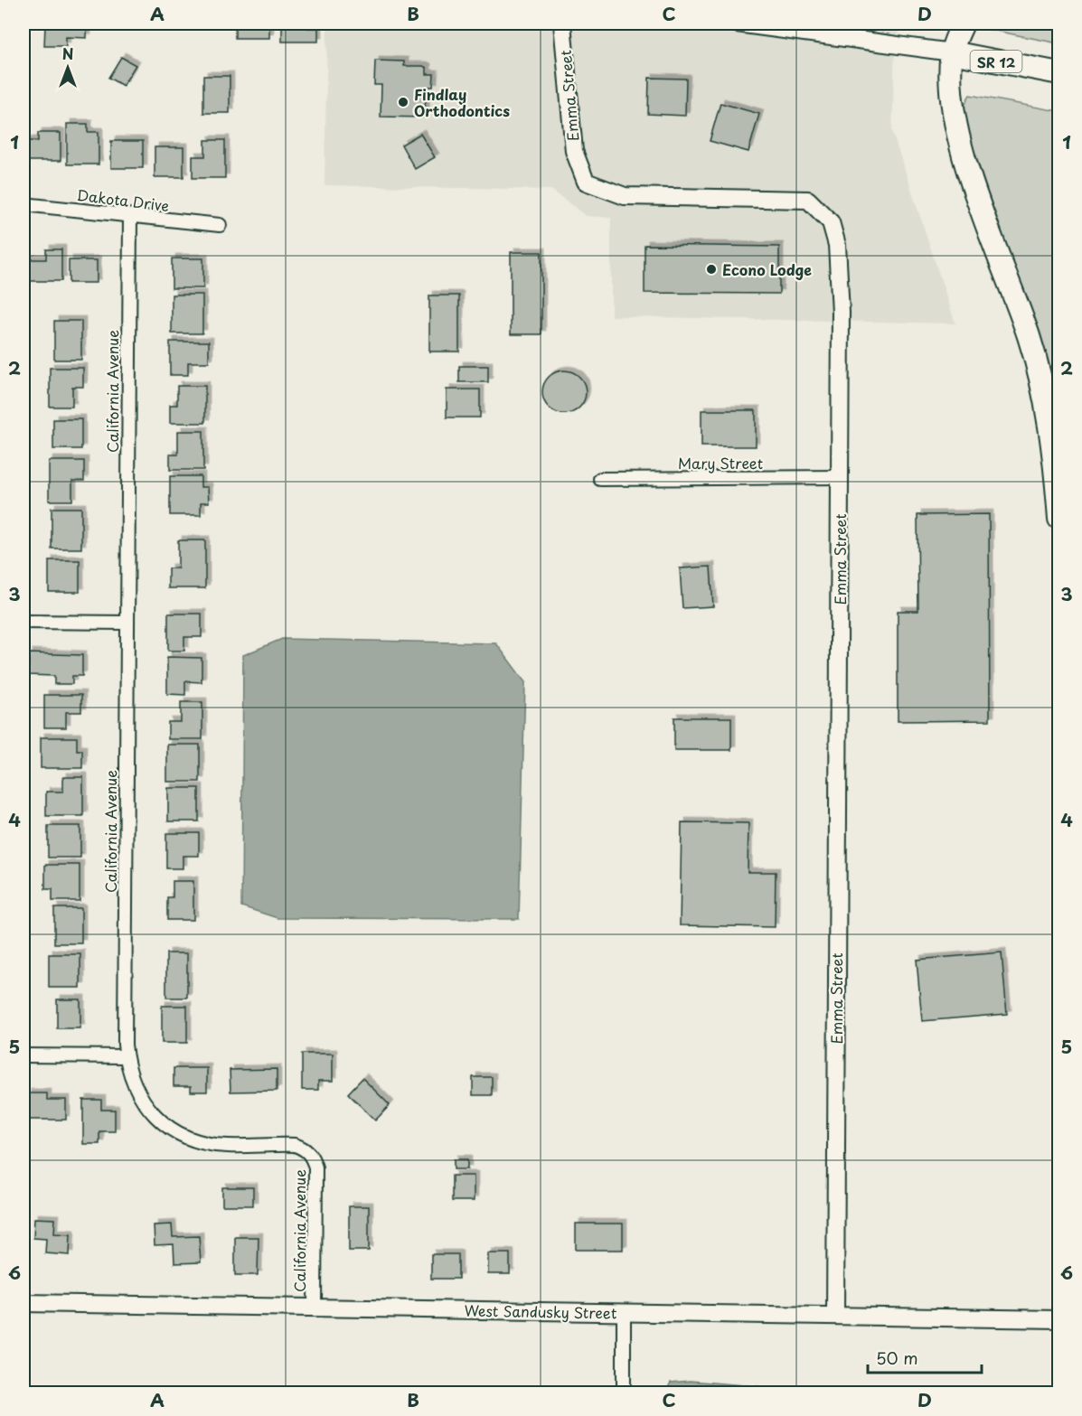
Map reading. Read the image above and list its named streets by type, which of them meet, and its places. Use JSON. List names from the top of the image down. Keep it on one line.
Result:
{"streets":{"highway":["SR 12"],"street":["Emma Street","Dakota Drive","California Avenue","Mary Street","West Sandusky Street"]},"crossings":[["Emma Street","Mary Street"],["Emma Street","West Sandusky Street"],["Dakota Drive","California Avenue"],["California Avenue","West Sandusky Street"]],"places":["Findlay Orthodontics","Econo Lodge"],"scale_bar":"50 m","north":"top","grid":{"columns":["A","B","C","D"],"rows":["1","2","3","4","5","6"]}}
